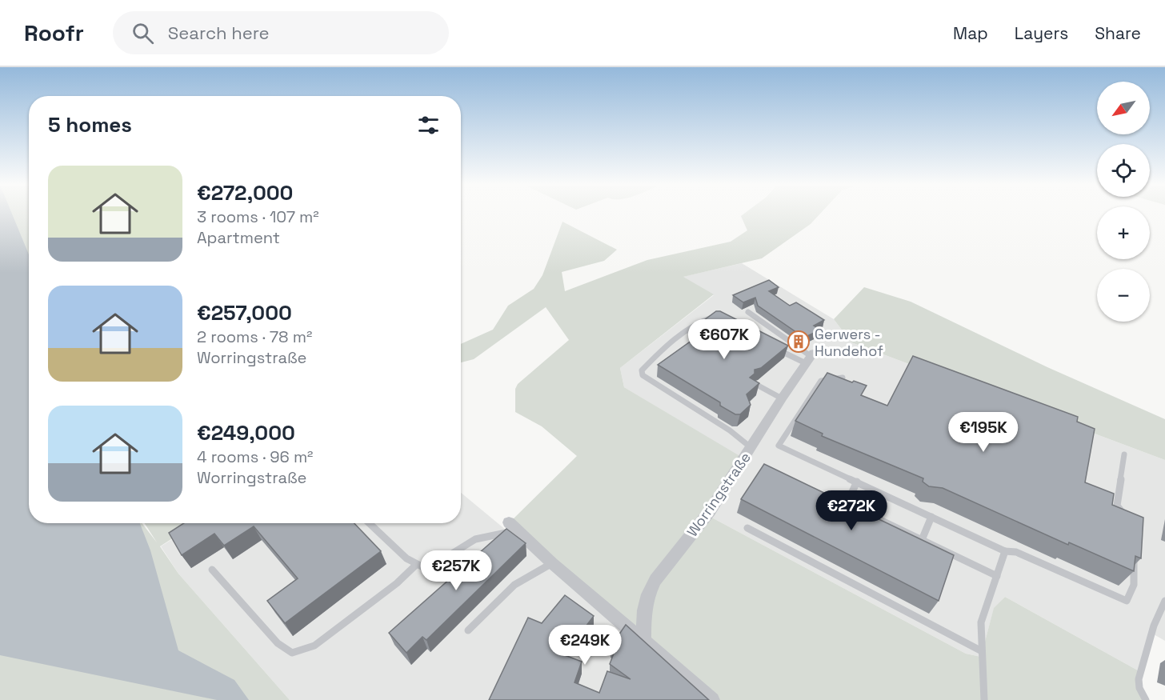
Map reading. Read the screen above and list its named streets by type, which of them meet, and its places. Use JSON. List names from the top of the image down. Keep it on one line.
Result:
{"streets":{"street":["Worringstraße"]},"places":{"building":["Gerwers - Hundehof"]},"north":"bottom left","page":{"header":"Roofr","search":"Search here","nav":["Map","Layers","Share"],"map_buttons":["+","−"],"heading":"5 homes","list":[{"name":"€272,000","note":"3 rooms · 107 m² · Apartment"},{"name":"€257,000","note":"2 rooms · 78 m² · Worringstraße"},{"name":"€249,000","note":"4 rooms · 96 m² · Worringstraße"}],"price":["€607K","€195K","€272K","€257K","€249K"]}}
